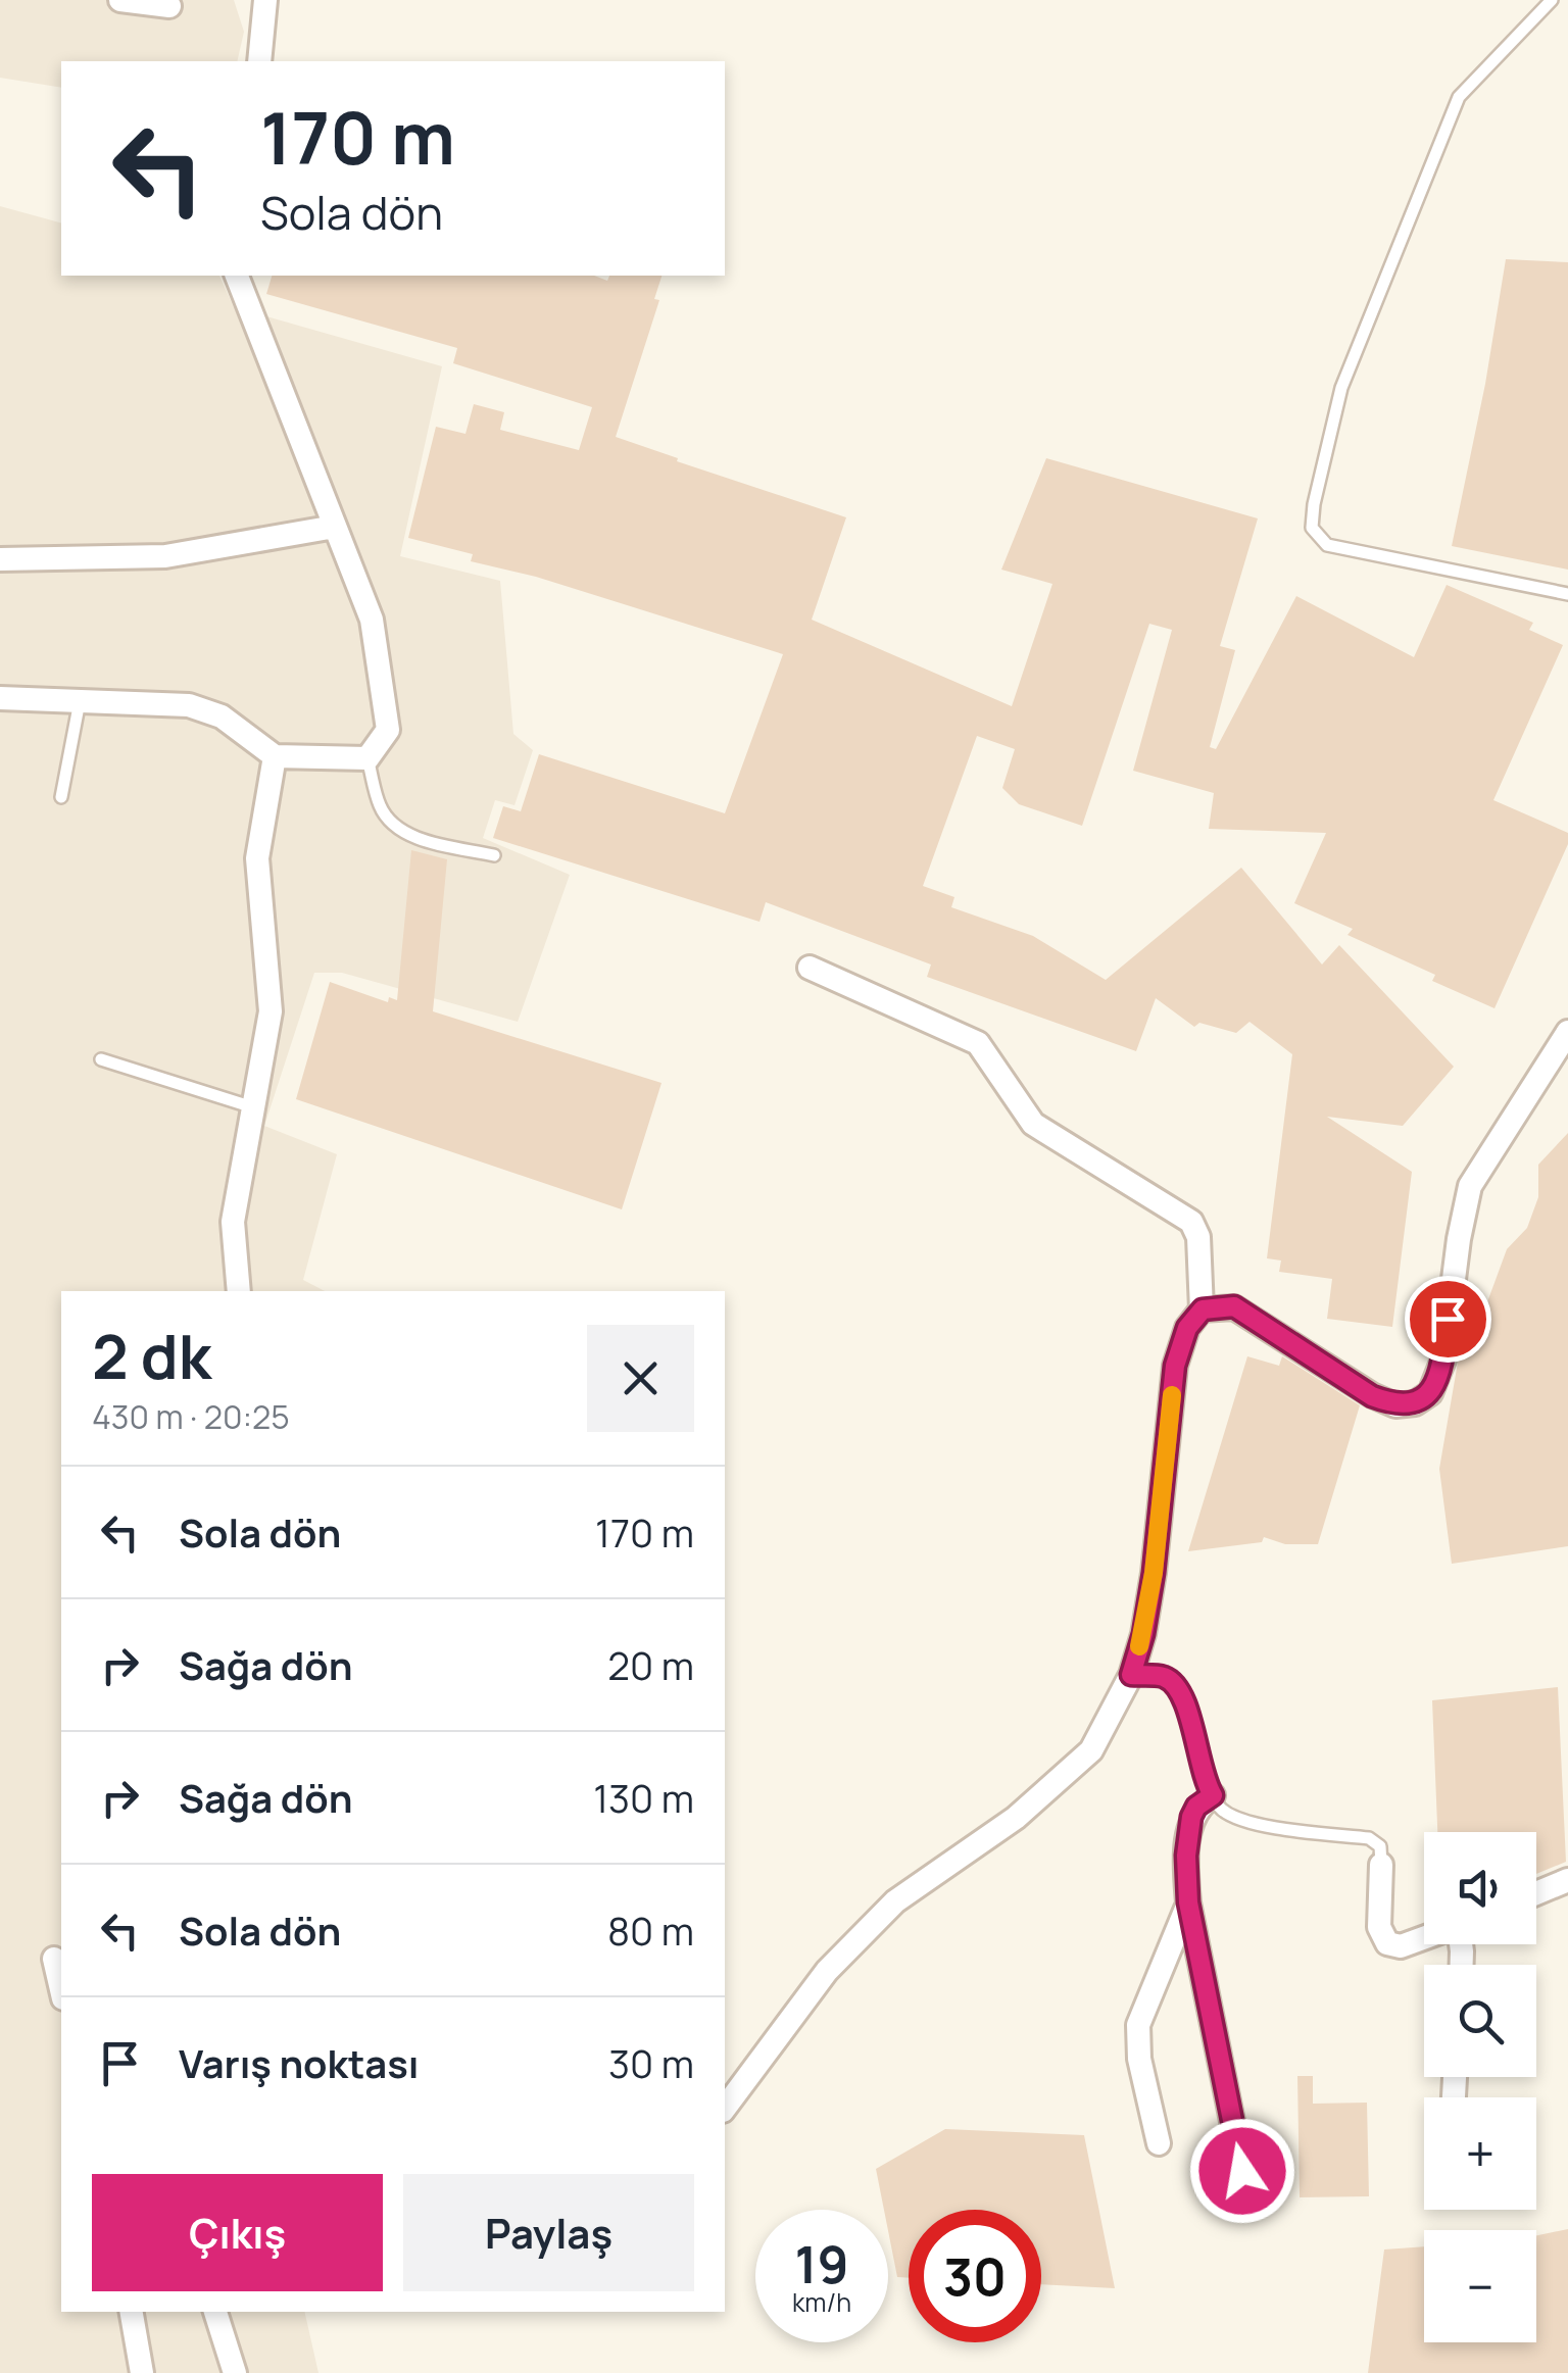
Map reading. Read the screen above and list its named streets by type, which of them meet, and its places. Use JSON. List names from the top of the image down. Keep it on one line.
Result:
{"page":{"turn":["170 m","Sola dön"],"heading":["2 dk","430 m · 20:25"],"list":[{"name":"Sola dön","value":"170 m"},{"name":"Sağa dön","value":"20 m"},{"name":"Sağa dön","value":"130 m"},{"name":"Sola dön","value":"80 m"},{"name":"Varış noktası","value":"30 m"}],"map_buttons":["+","−"],"buttons":["Çıkış","Paylaş"],"speed":"19 km/h","limit":"30"}}
